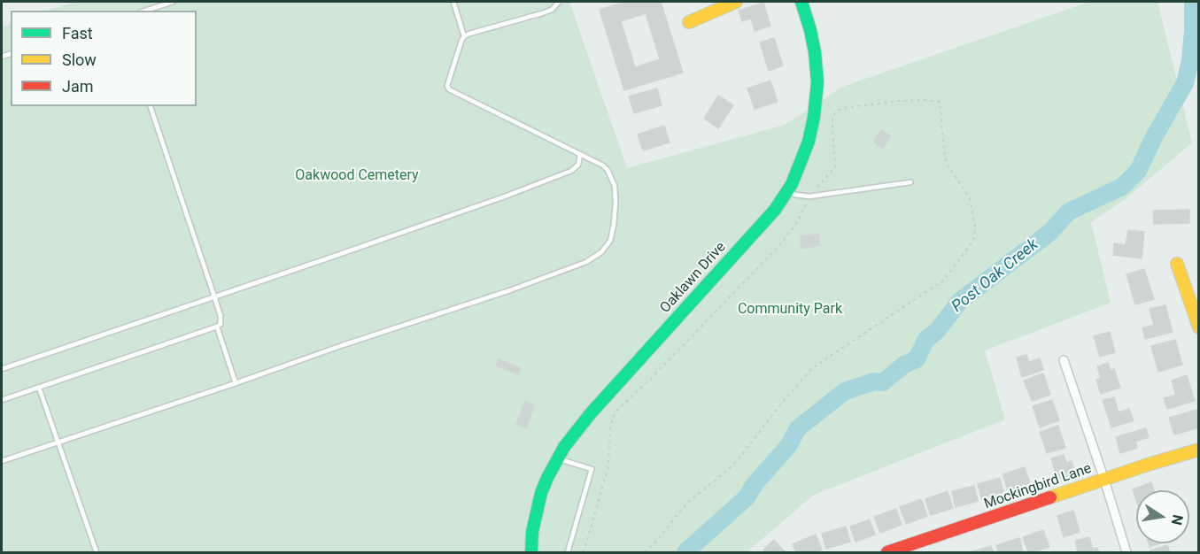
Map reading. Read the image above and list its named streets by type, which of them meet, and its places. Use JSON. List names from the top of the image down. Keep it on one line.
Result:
{"streets":{"street":["Oaklawn Drive","Mockingbird Lane"]},"water":["Post Oak Creek"],"parks":["Oakwood Cemetery","Community Park"],"legend":["Fast","Slow","Jam"],"north":"right"}
